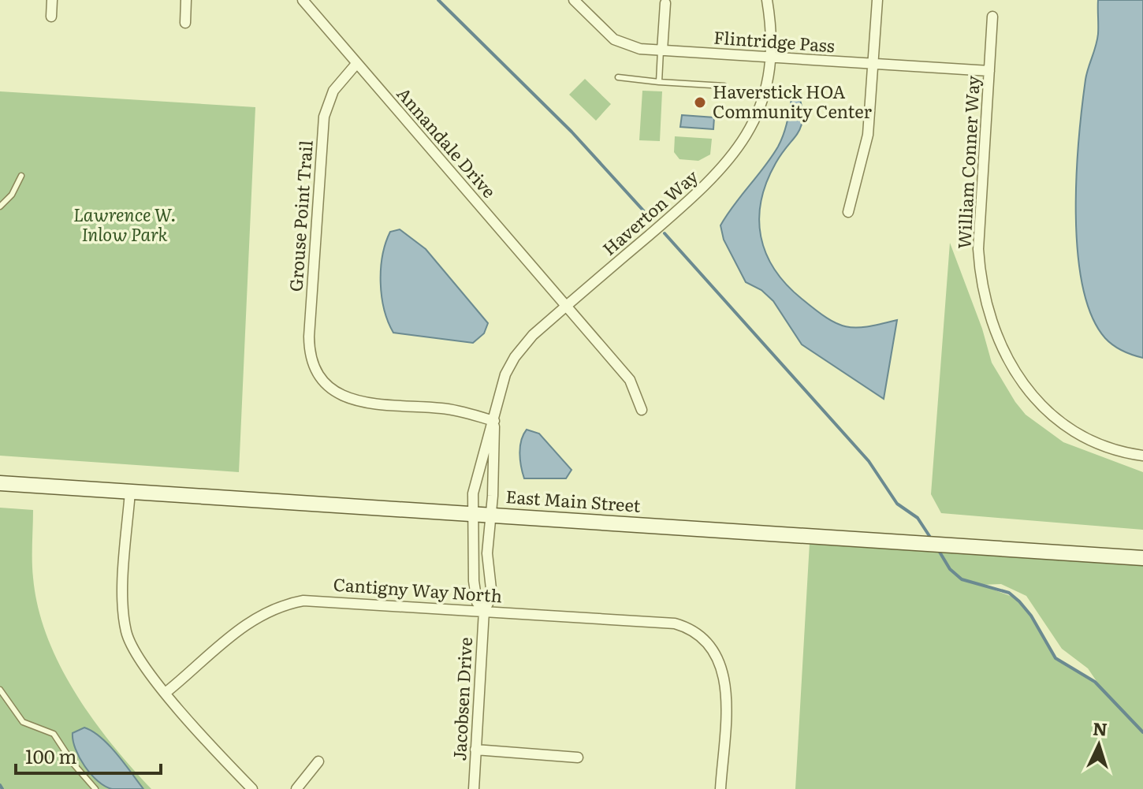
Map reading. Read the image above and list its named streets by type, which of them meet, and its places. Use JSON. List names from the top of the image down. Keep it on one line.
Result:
{"streets":{"main road":["East Main Street"],"street":["Flintridge Pass","Annandale Drive","William Conner Way","Haverton Way","Grouse Point Trail","Cantigny Way North","Jacobsen Drive"]},"crossings":[["Flintridge Pass","William Conner Way"],["Flintridge Pass","Haverton Way"],["Annandale Drive","Haverton Way"],["Annandale Drive","Grouse Point Trail"],["Haverton Way","Grouse Point Trail"],["Haverton Way","East Main Street"],["Haverton Way","Jacobsen Drive"],["East Main Street","Jacobsen Drive"],["Cantigny Way North","Jacobsen Drive"]],"parks":["Lawrence W. Inlow Park"],"places":["Haverstick HOA Community Center"],"scale_bar":"100 m","north":"top"}
